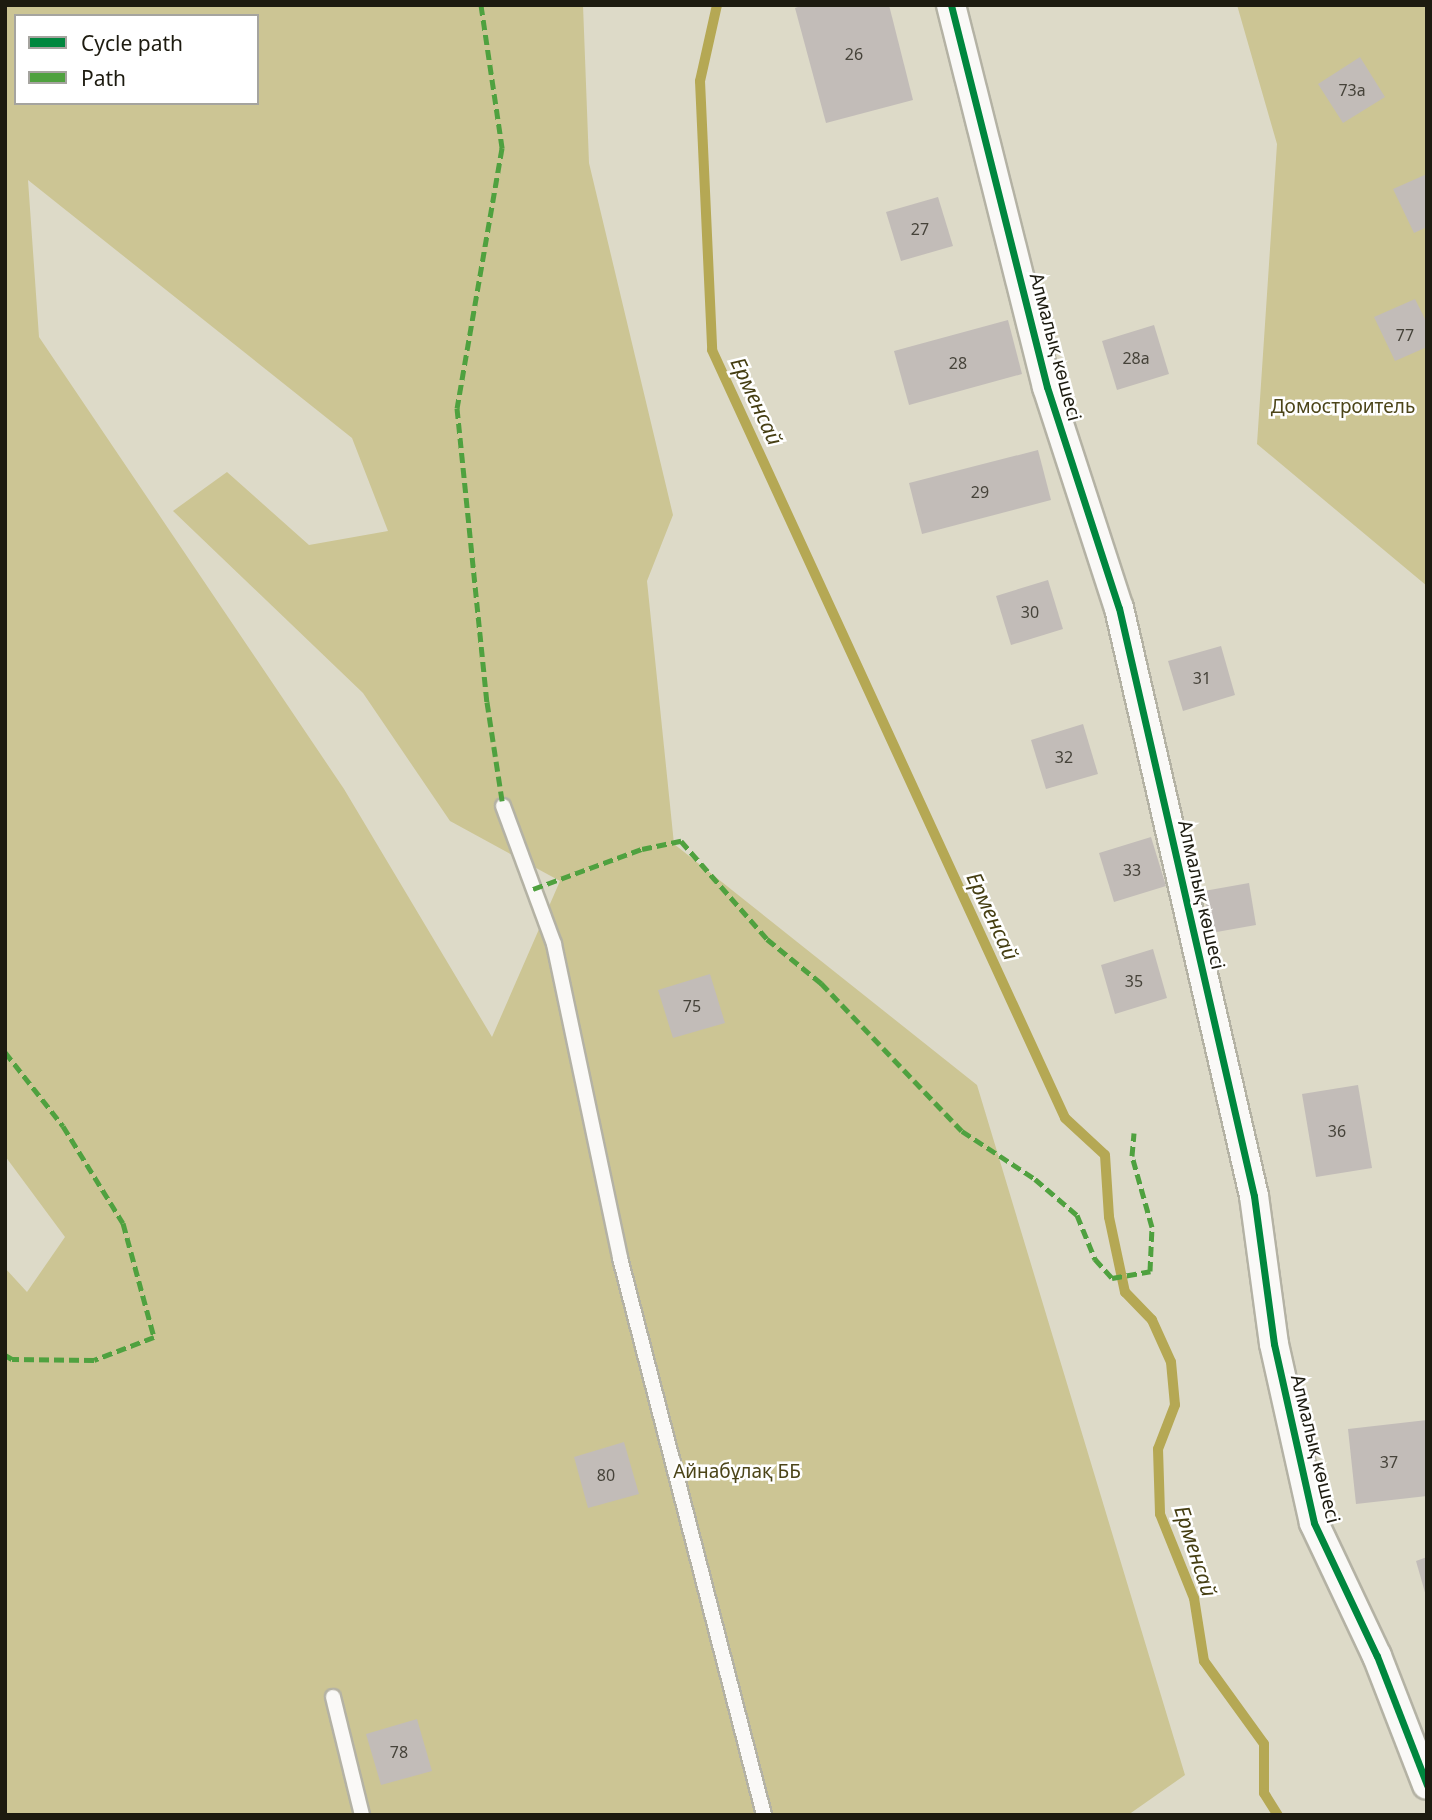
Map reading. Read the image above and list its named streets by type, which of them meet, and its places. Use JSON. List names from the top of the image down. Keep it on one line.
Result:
{"streets":{"street":["Алмалық көшесі"]},"water":["Ерменсай"],"parks":["Домостроитель","Айнабұлақ ББ"],"house_numbers":["26","73а","27","77","28а","28","29","30","31","32","33","35","75","36","37","80","78"],"legend":["Cycle path","Path"]}
